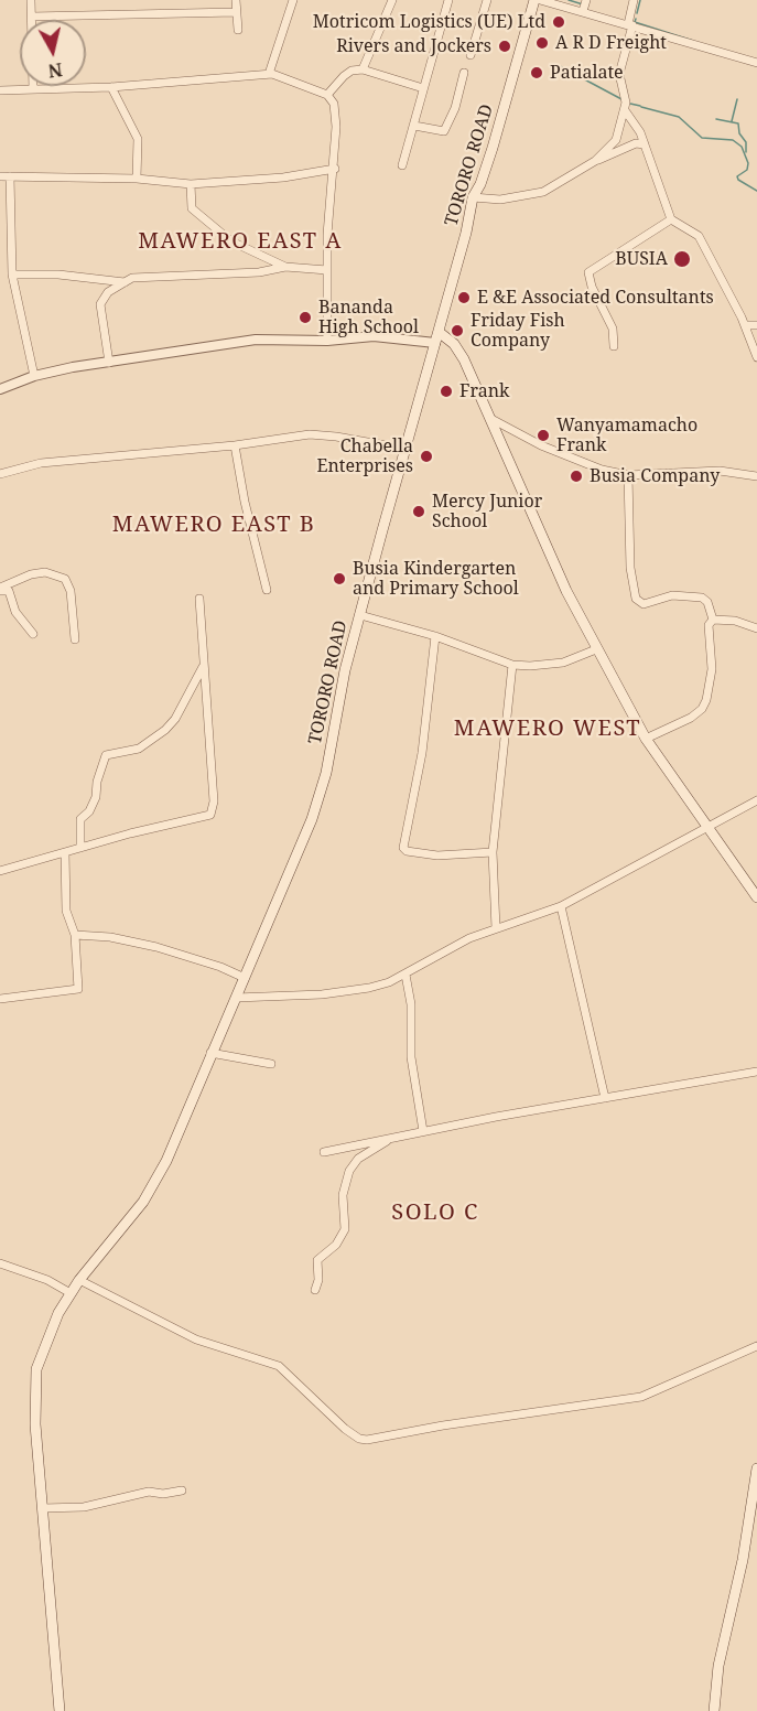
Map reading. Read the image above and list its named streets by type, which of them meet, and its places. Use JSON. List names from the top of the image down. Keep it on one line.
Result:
{"streets":{"main road":["TORORO ROAD"]},"districts":["MAWERO EAST A","MAWERO EAST B","MAWERO WEST","SOLO C"],"places":["Motricom Logistics (UE) Ltd","A R D Freight","Rivers and Jockers","Patialate","BUSIA","E &E Associated Consultants","Bananda High School","Friday Fish Company","Frank","Wanyamamacho Frank","Chabella Enterprises","Busia Company","Mercy Junior School","Busia Kindergarten and Primary School"],"north":"bottom"}
